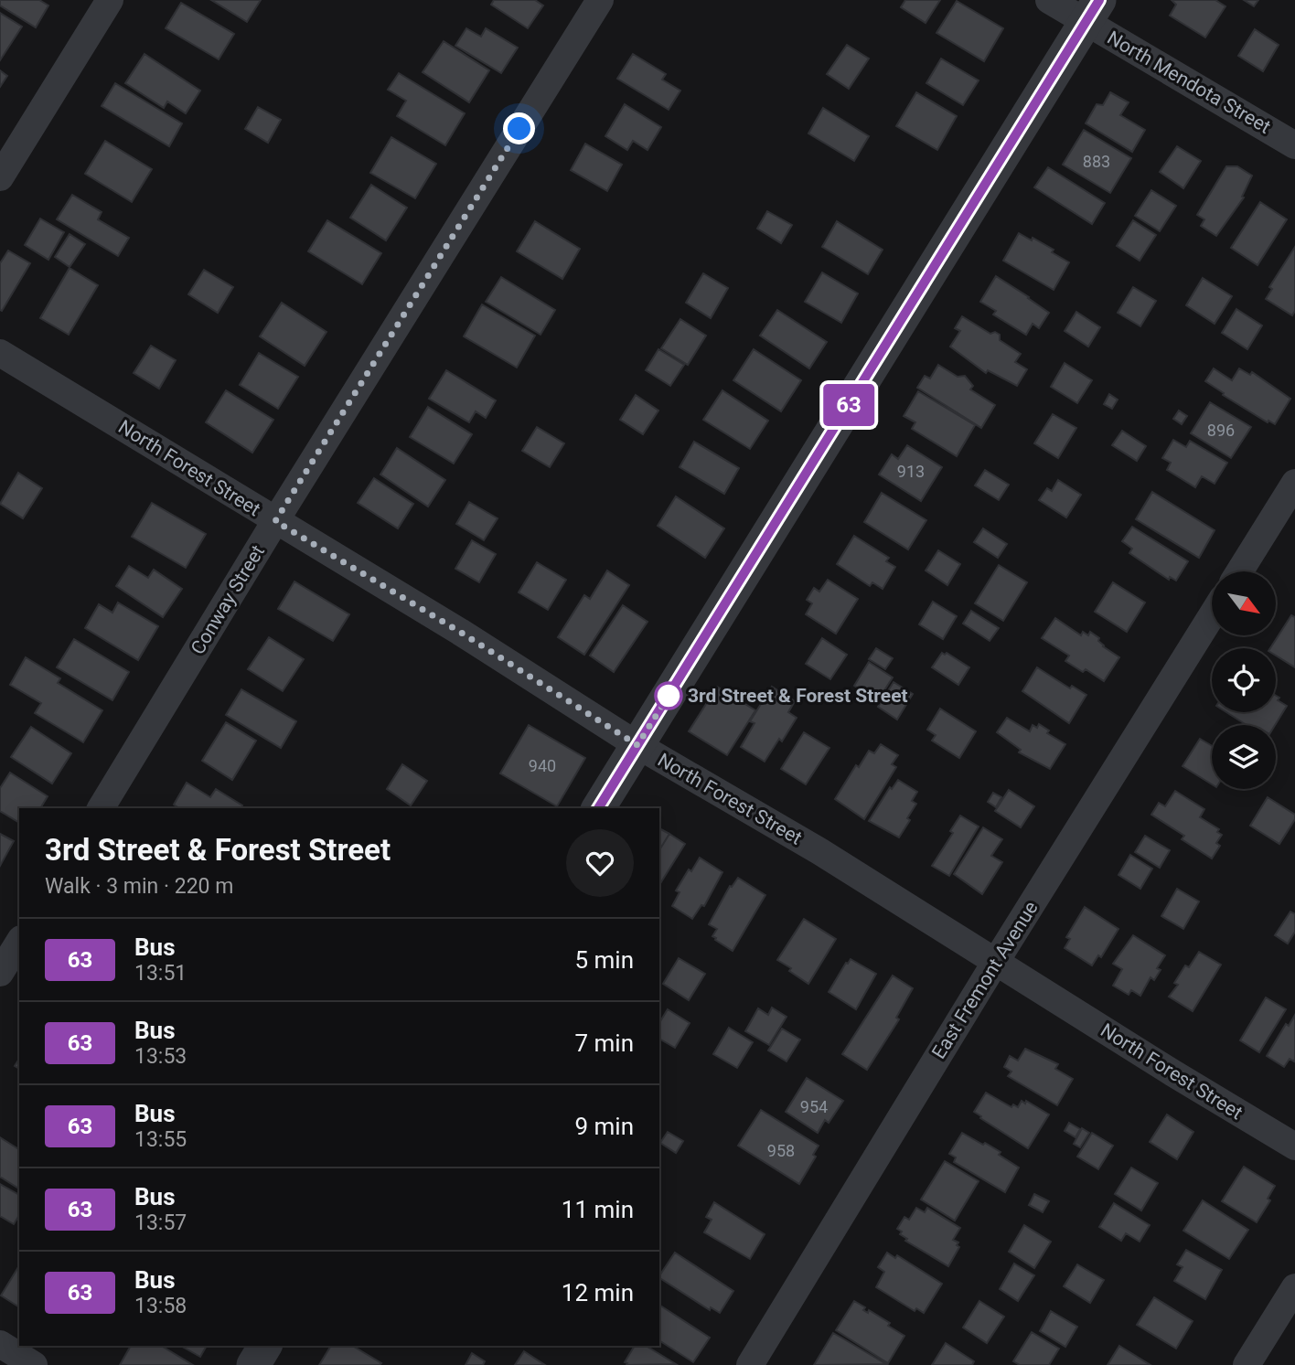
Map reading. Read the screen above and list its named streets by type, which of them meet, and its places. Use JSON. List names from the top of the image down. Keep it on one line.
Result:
{"streets":{"street":["North Mendota Street","North Forest Street","Conway Street","East Fremont Avenue"]},"crossings":[["North Forest Street","Conway Street"],["North Forest Street","East Fremont Avenue"]],"places":["3rd Street & Forest Street"],"lines":["bus line 63"],"house_numbers":["883","896","913","940","954","958"],"north":"bottom right","page":{"on_map":"63","heading":["3rd Street & Forest Street","Walk · 3 min · 220 m"],"list":[{"mark":"63","name":"Bus","note":"13:51","value":"5 min"},{"mark":"63","name":"Bus","note":"13:53","value":"7 min"},{"mark":"63","name":"Bus","note":"13:55","value":"9 min"},{"mark":"63","name":"Bus","note":"13:57","value":"11 min"},{"mark":"63","name":"Bus","note":"13:58","value":"12 min"}]}}
